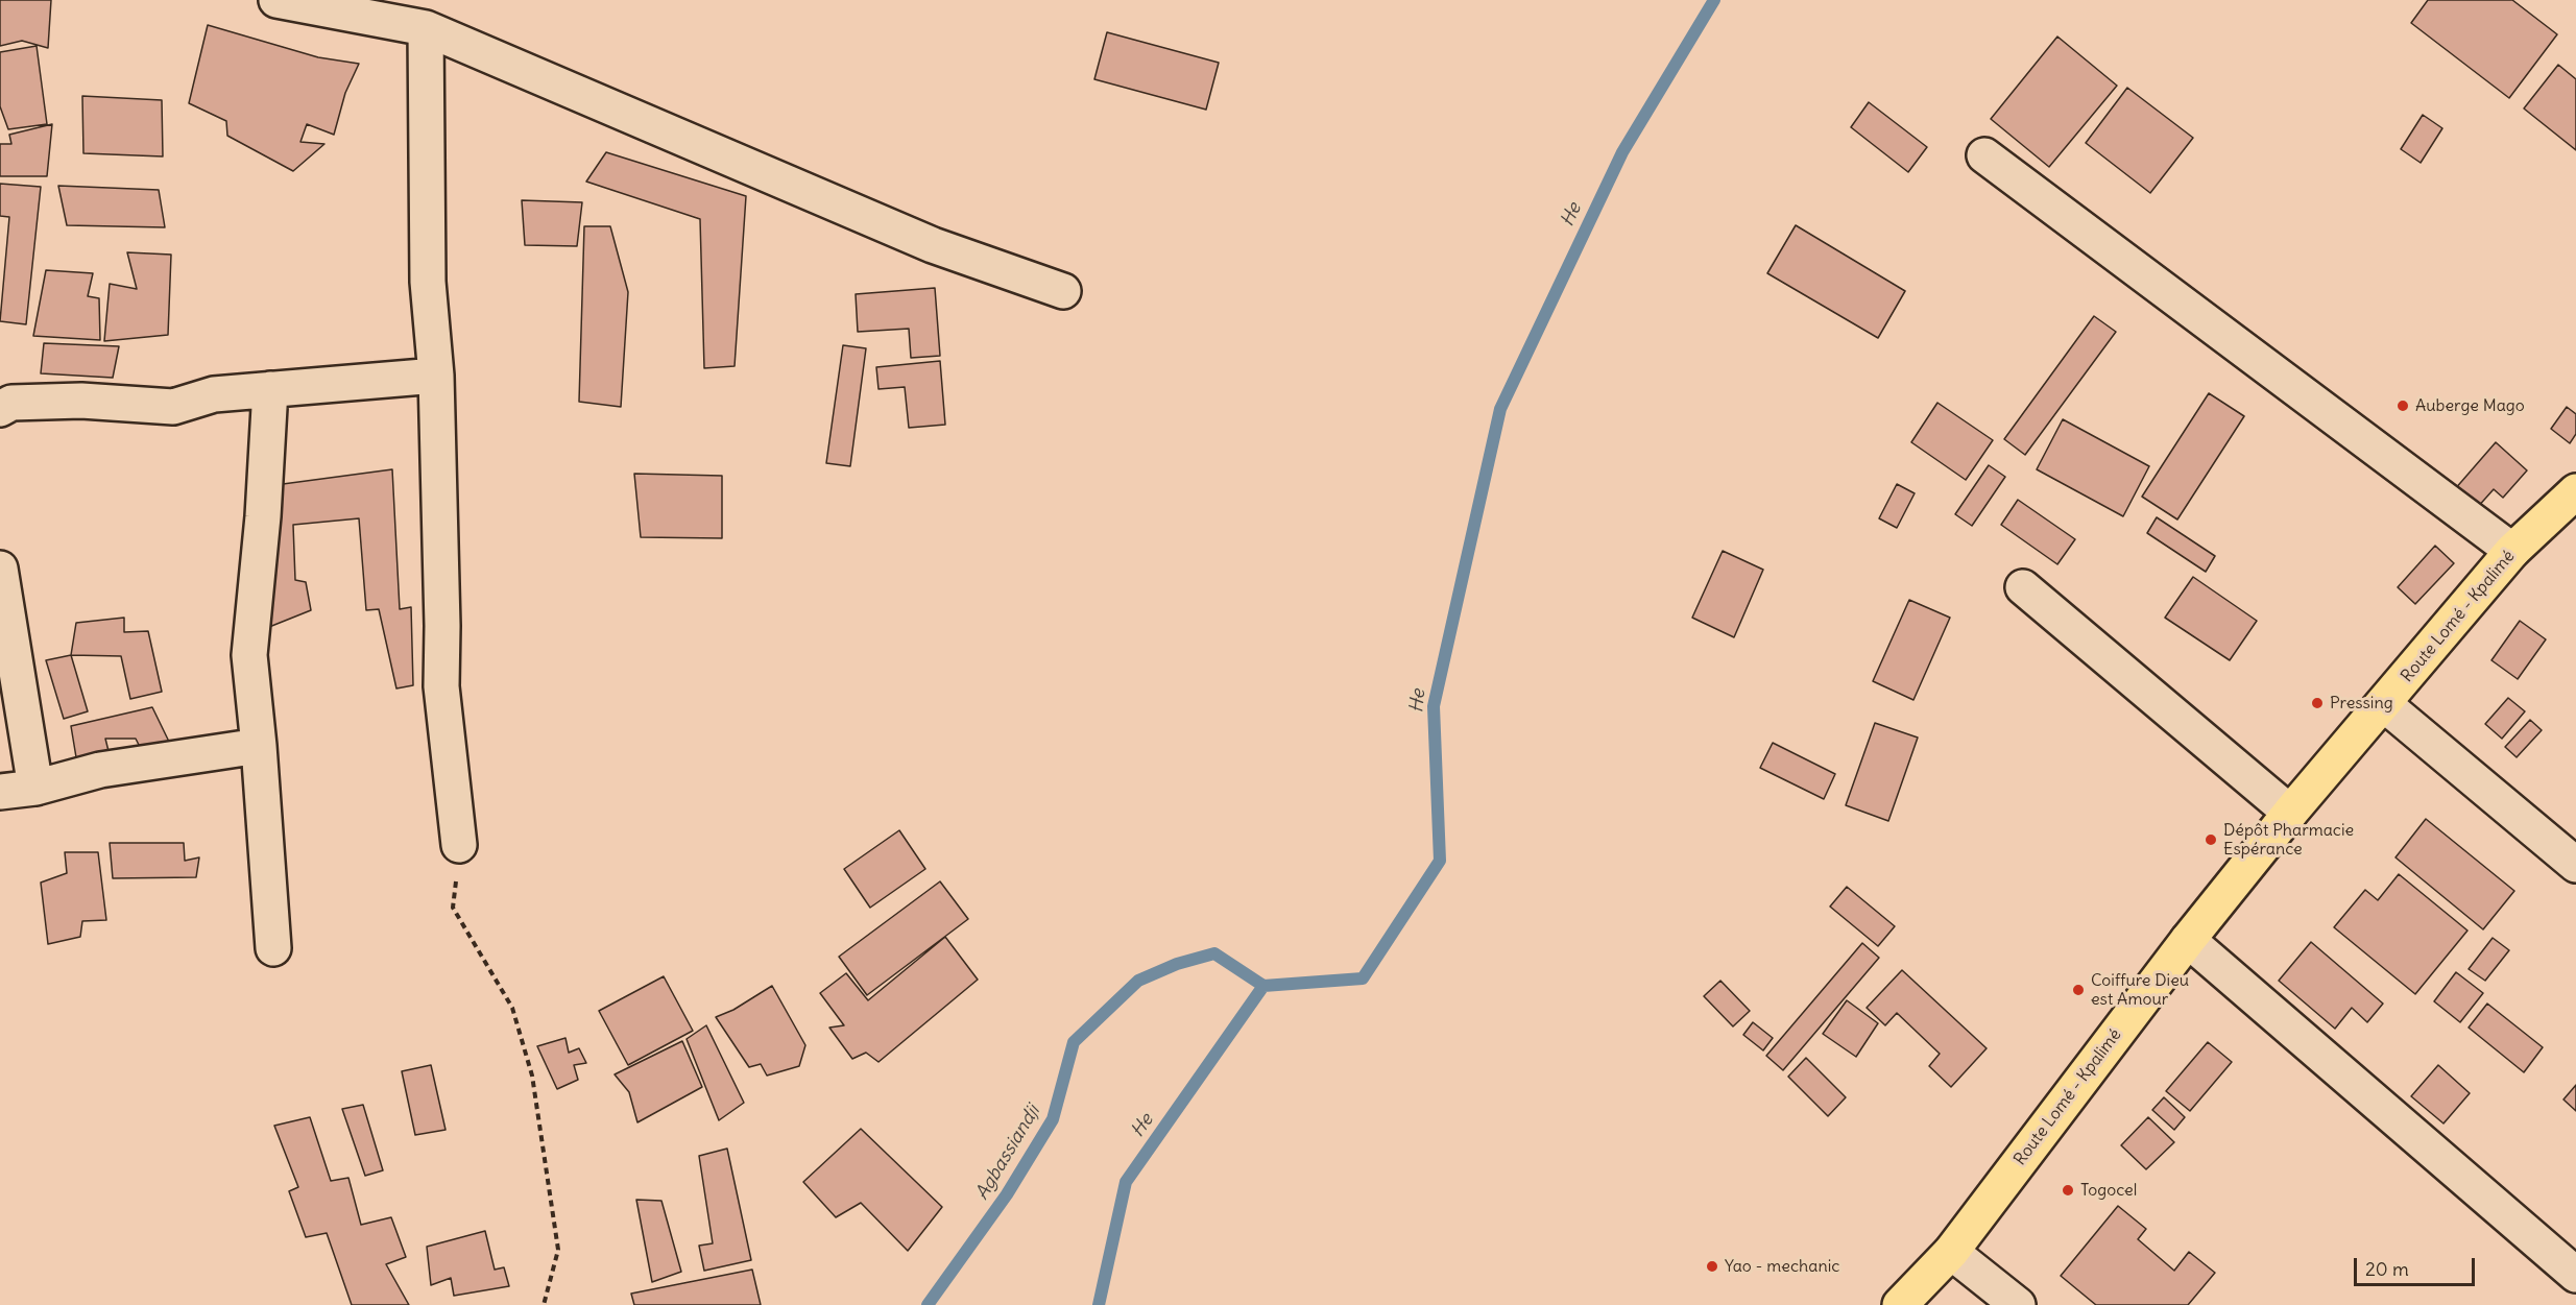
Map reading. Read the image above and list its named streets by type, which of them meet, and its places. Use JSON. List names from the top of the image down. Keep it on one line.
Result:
{"streets":{"main road":["Route Lomé - Kpalimé"]},"water":["He","Agbassiandji"],"places":["Auberge Mago","Pressing","Dépôt Pharmacie Espérance","Coiffure Dieu est Amour","Togocel","Yao - mechanic"],"scale_bar":"20 m"}
